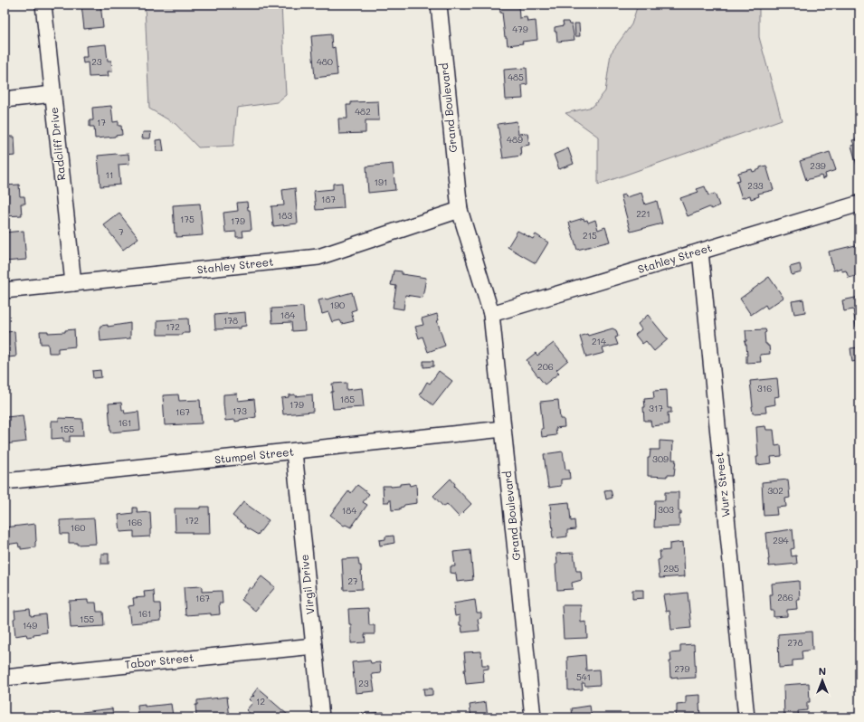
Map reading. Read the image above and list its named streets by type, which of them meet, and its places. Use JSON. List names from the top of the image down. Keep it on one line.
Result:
{"streets":{"street":["Grand Boulevard","Radcliff Drive","Stahley Street","Stumpel Street","Wurz Street","Virgil Drive","Tabor Street"]},"crossings":[["Grand Boulevard","Stahley Street"],["Grand Boulevard","Stumpel Street"],["Radcliff Drive","Stahley Street"],["Stahley Street","Wurz Street"],["Stumpel Street","Virgil Drive"],["Virgil Drive","Tabor Street"]],"house_numbers":["479","23","480","485","482","17","489","239","11","191","233","187","221","183","175","179","7","215","190","184","178","172","214","206","316","185","179","317","173","167","161","155","309","302","303","184","172","166","160","294","295","27","286","167","161","155","149","278","279","541","23","12"],"north":"top"}
